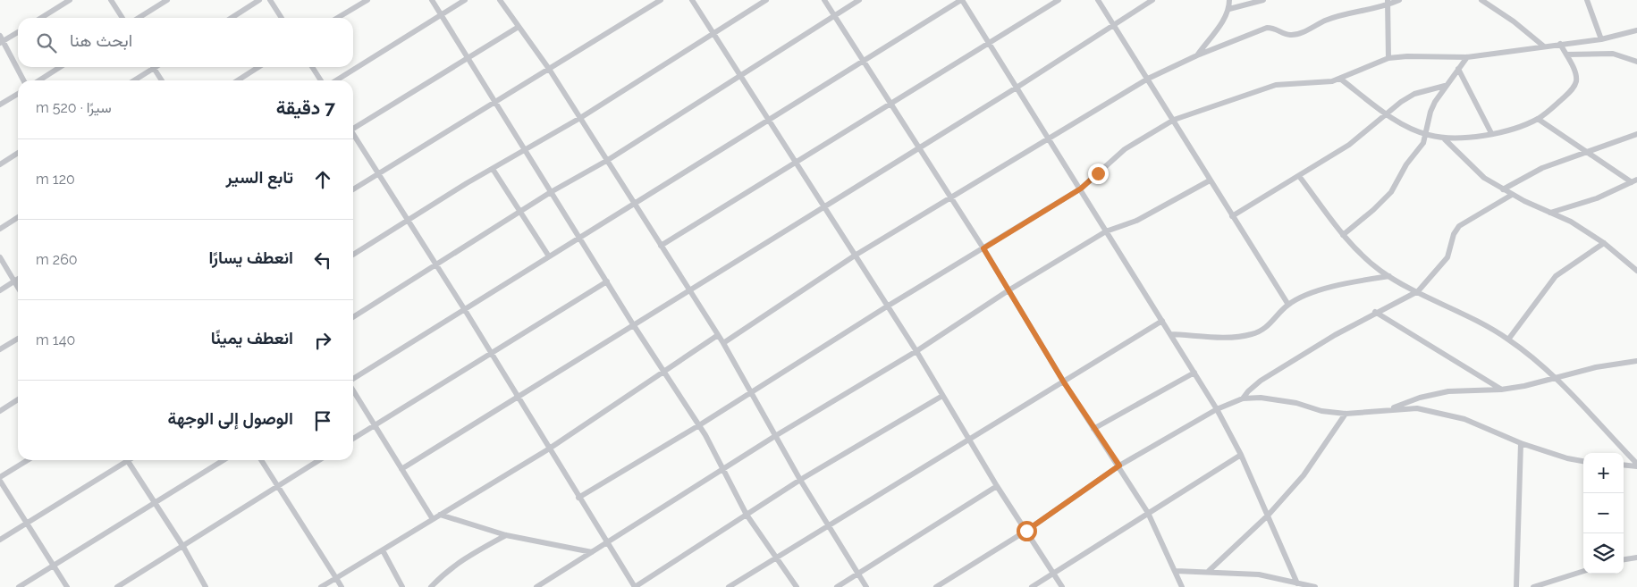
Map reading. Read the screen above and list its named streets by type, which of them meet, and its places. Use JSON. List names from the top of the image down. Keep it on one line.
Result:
{"page":{"search":"ابحث هنا","heading":["7 دقيقة","سيرًا · 520 m"],"list":[["تابع السير","120 m"],["انعطف يسارًا","260 m"],["انعطف يمينًا","140 m"],"الوصول إلى الوجهة"],"map_buttons":["+","−"]}}
